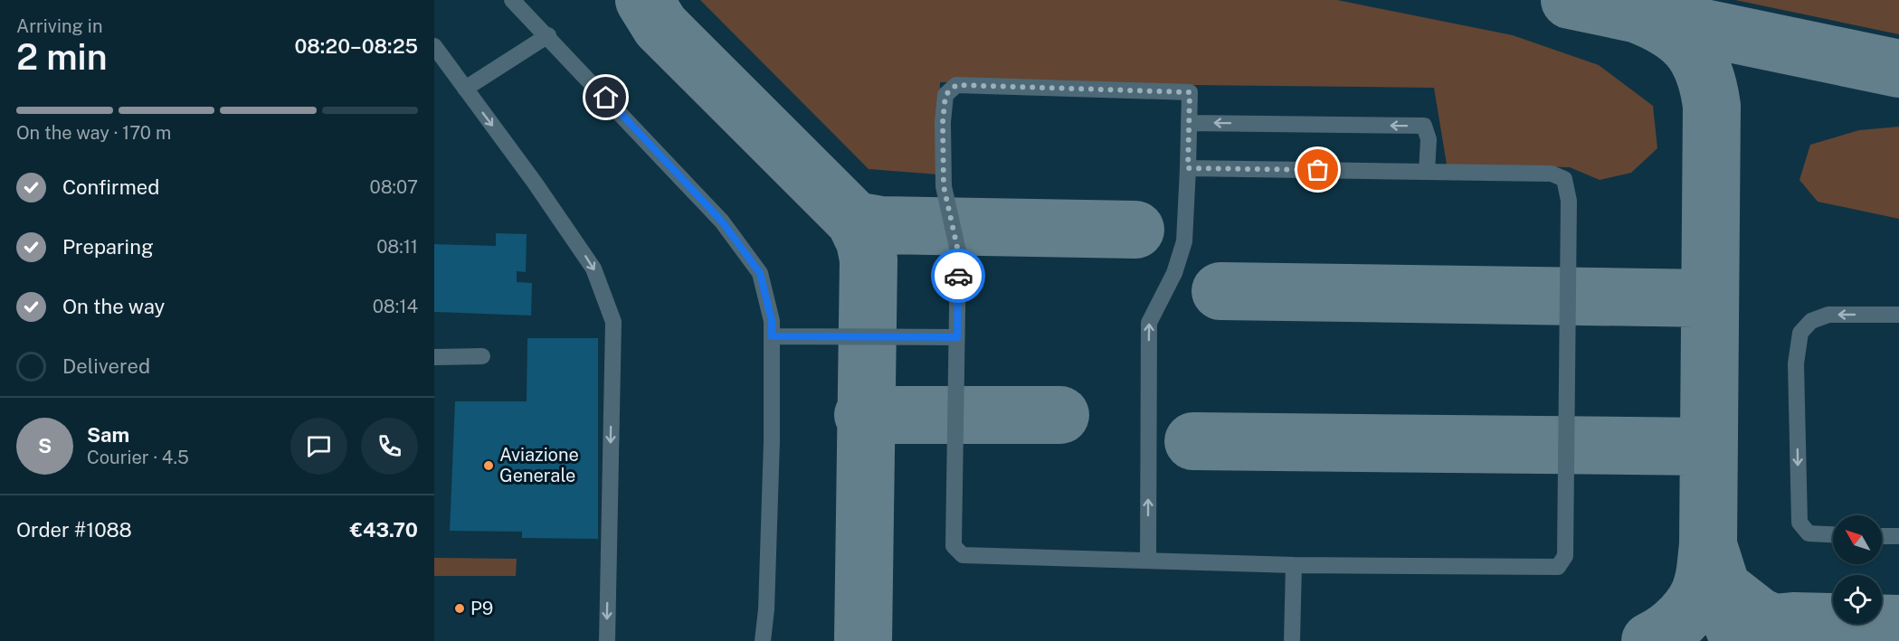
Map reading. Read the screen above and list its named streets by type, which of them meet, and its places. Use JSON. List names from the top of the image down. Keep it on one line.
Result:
{"places":["Aviazione Generale","P9"],"north":"top left","page":{"heading":["2 min","Arriving in","08:20–08:25"],"panel":["Sam","Courier · 4.5","Order #1088","€43.70"],"bar":"On the way · 170 m","list":[["Confirmed","08:07"],["Preparing","08:11"],["On the way","08:14"],"Delivered"],"round":"S"}}
